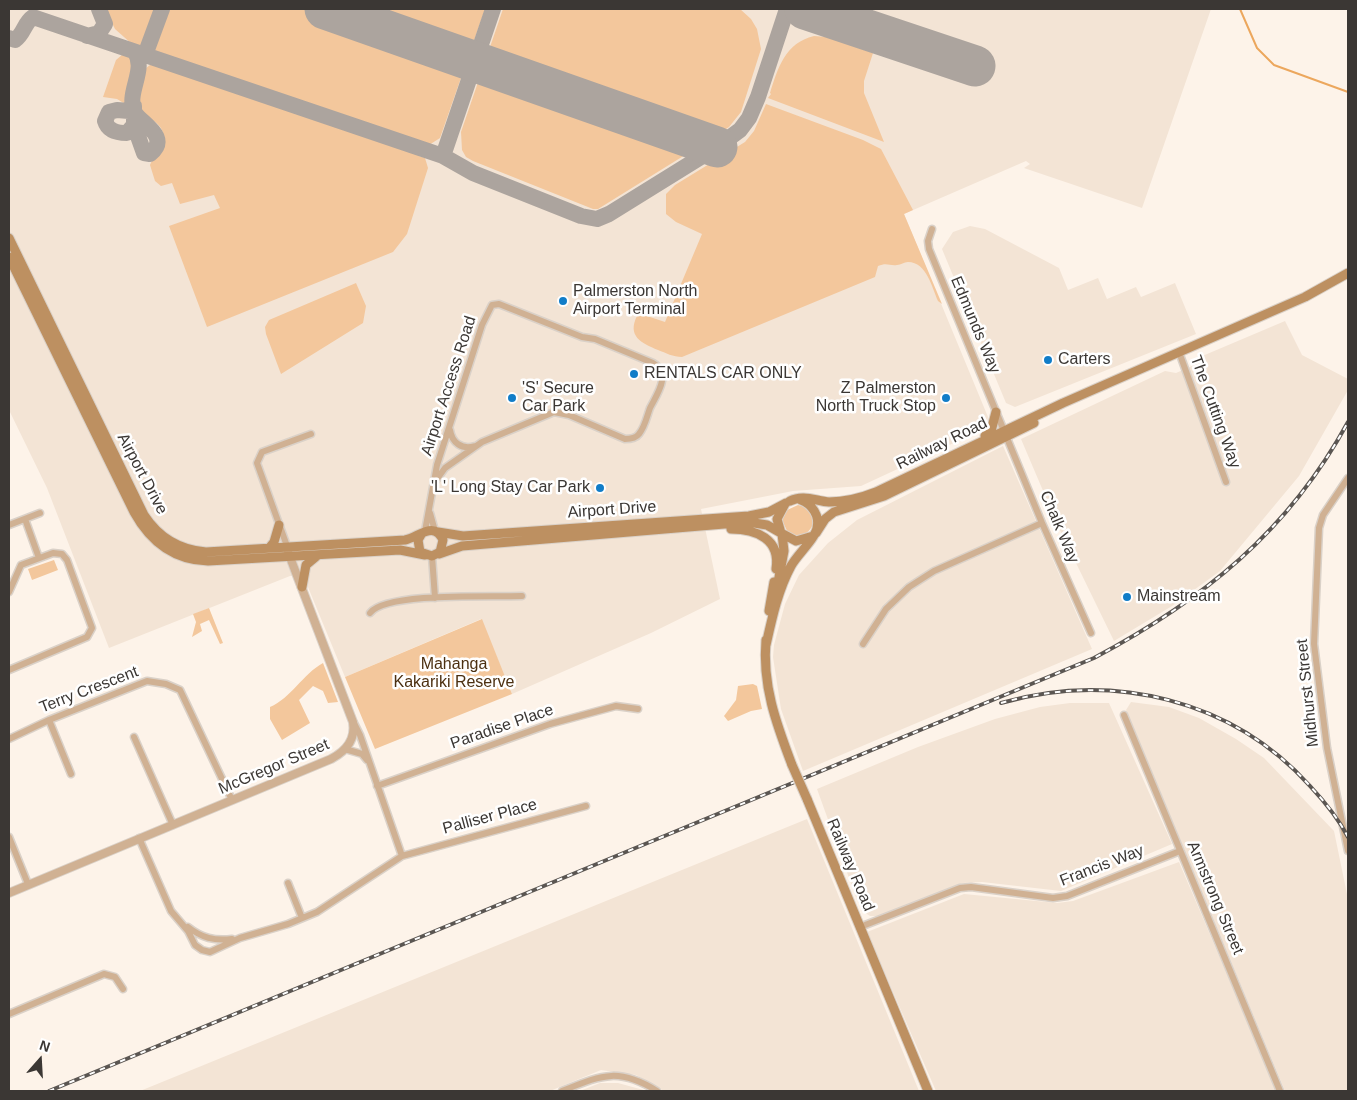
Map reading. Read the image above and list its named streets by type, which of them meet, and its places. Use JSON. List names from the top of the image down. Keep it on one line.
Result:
{"streets":{"main road":["Railway Road","Airport Drive"],"street":["Edmunds Way","Airport Access Road","The Cutting Way","Chalk Way","Terry Crescent","Midhurst Street","Paradise Place","McGregor Street","Palliser Place","Francis Way","Armstrong Street"]},"crossings":[["Edmunds Way","Railway Road"],["Edmunds Way","Chalk Way"],["Airport Access Road","Airport Drive"],["The Cutting Way","Railway Road"],["Railway Road","Airport Drive"],["Railway Road","Chalk Way"],["Railway Road","Francis Way"],["Terry Crescent","McGregor Street"],["Francis Way","Armstrong Street"]],"parks":["Mahanga Kakariki Reserve"],"places":["Palmerston North Airport Terminal","Carters","RENTALS CAR ONLY","'S' Secure Car Park","Z Palmerston North Truck Stop","'L' Long Stay Car Park","Mainstream"],"north":"top"}
